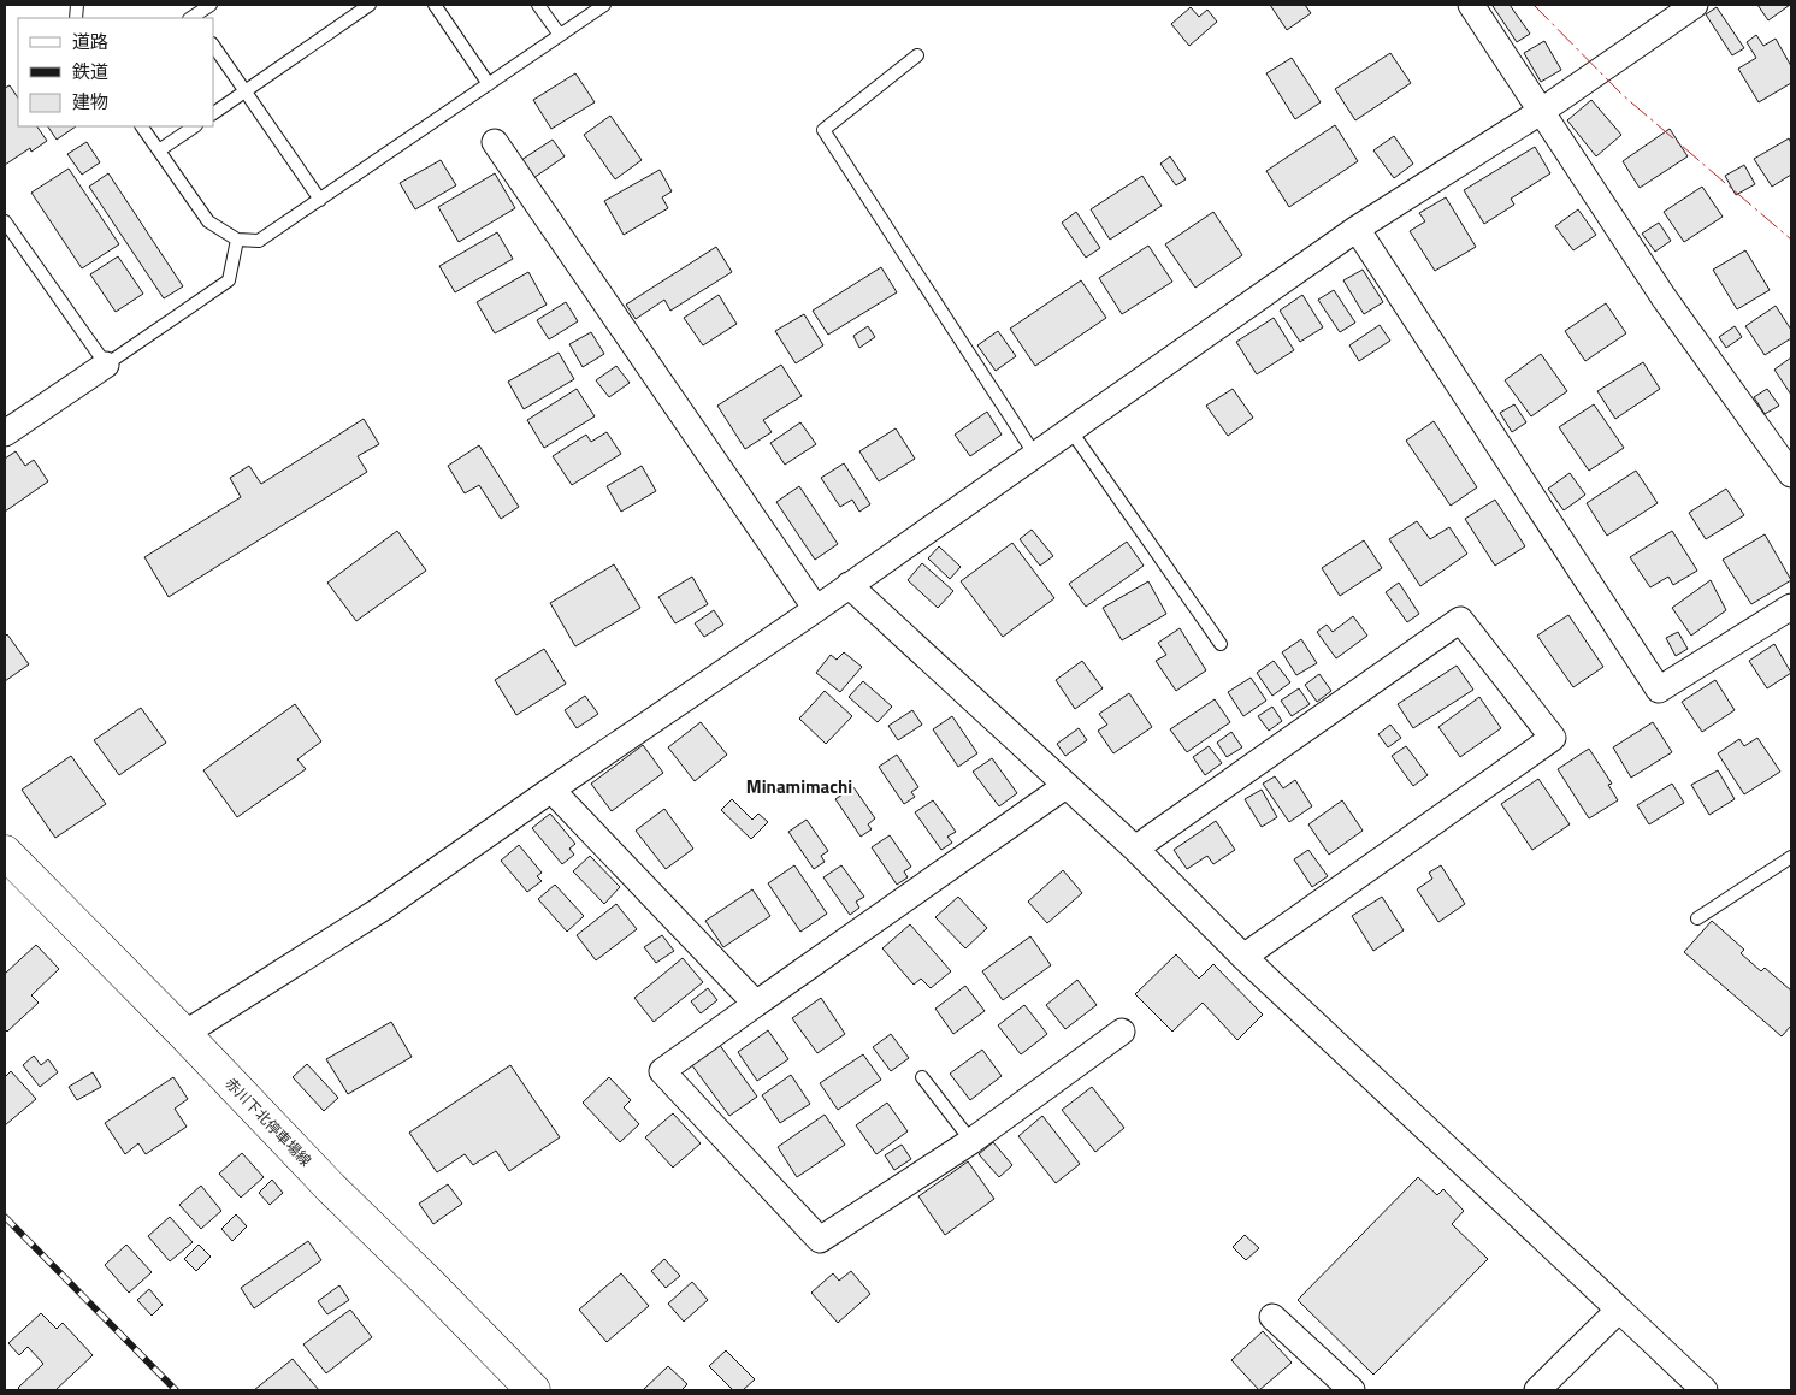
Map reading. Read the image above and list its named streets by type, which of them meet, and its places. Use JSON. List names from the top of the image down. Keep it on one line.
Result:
{"streets":{"main road":["赤川下北停車場線"]},"districts":["Minamimachi"],"legend":["道路","鉄道","建物"]}
